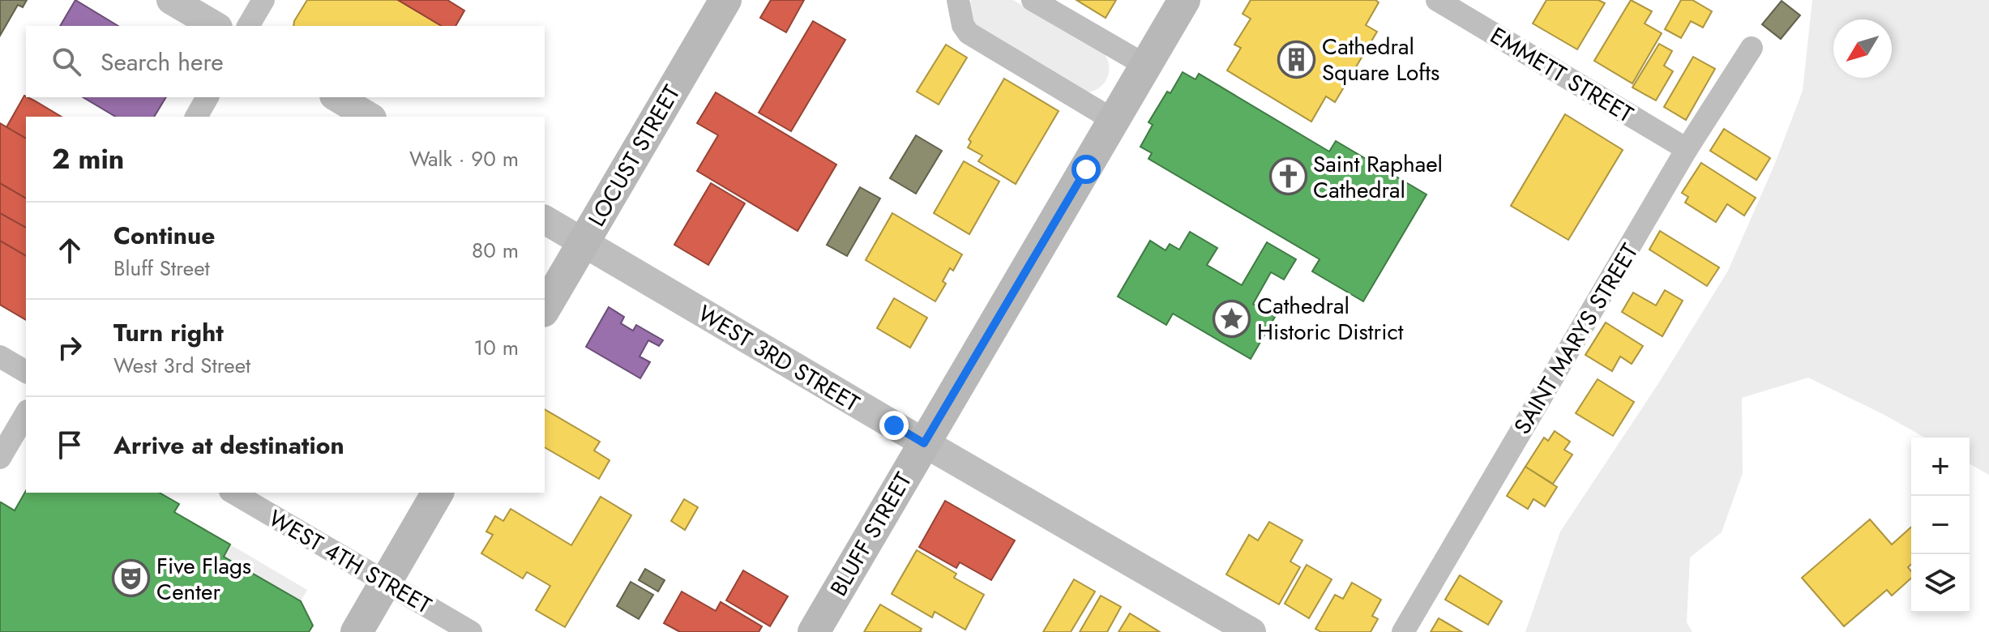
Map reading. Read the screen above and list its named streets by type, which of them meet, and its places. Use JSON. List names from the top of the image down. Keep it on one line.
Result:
{"streets":{"main road":["LOCUST STREET","BLUFF STREET"],"street":["EMMETT STREET","SAINT MARYS STREET","WEST 3RD STREET","WEST 4TH STREET"]},"crossings":[["EMMETT STREET","SAINT MARYS STREET"],["LOCUST STREET","WEST 3RD STREET"],["WEST 3RD STREET","BLUFF STREET"]],"places":{"building":["Cathedral Square Lofts"],"church":["Saint Raphael Cathedral"],"place":["Cathedral Historic District"],"theatre":["Five Flags Center"]},"north":"bottom left","page":{"search":"Search here","heading":["2 min","Walk · 90 m"],"list":[["Continue","Bluff Street","80 m"],["Turn right","West 3rd Street","10 m"],"Arrive at destination"],"map_buttons":["+","−"]}}
